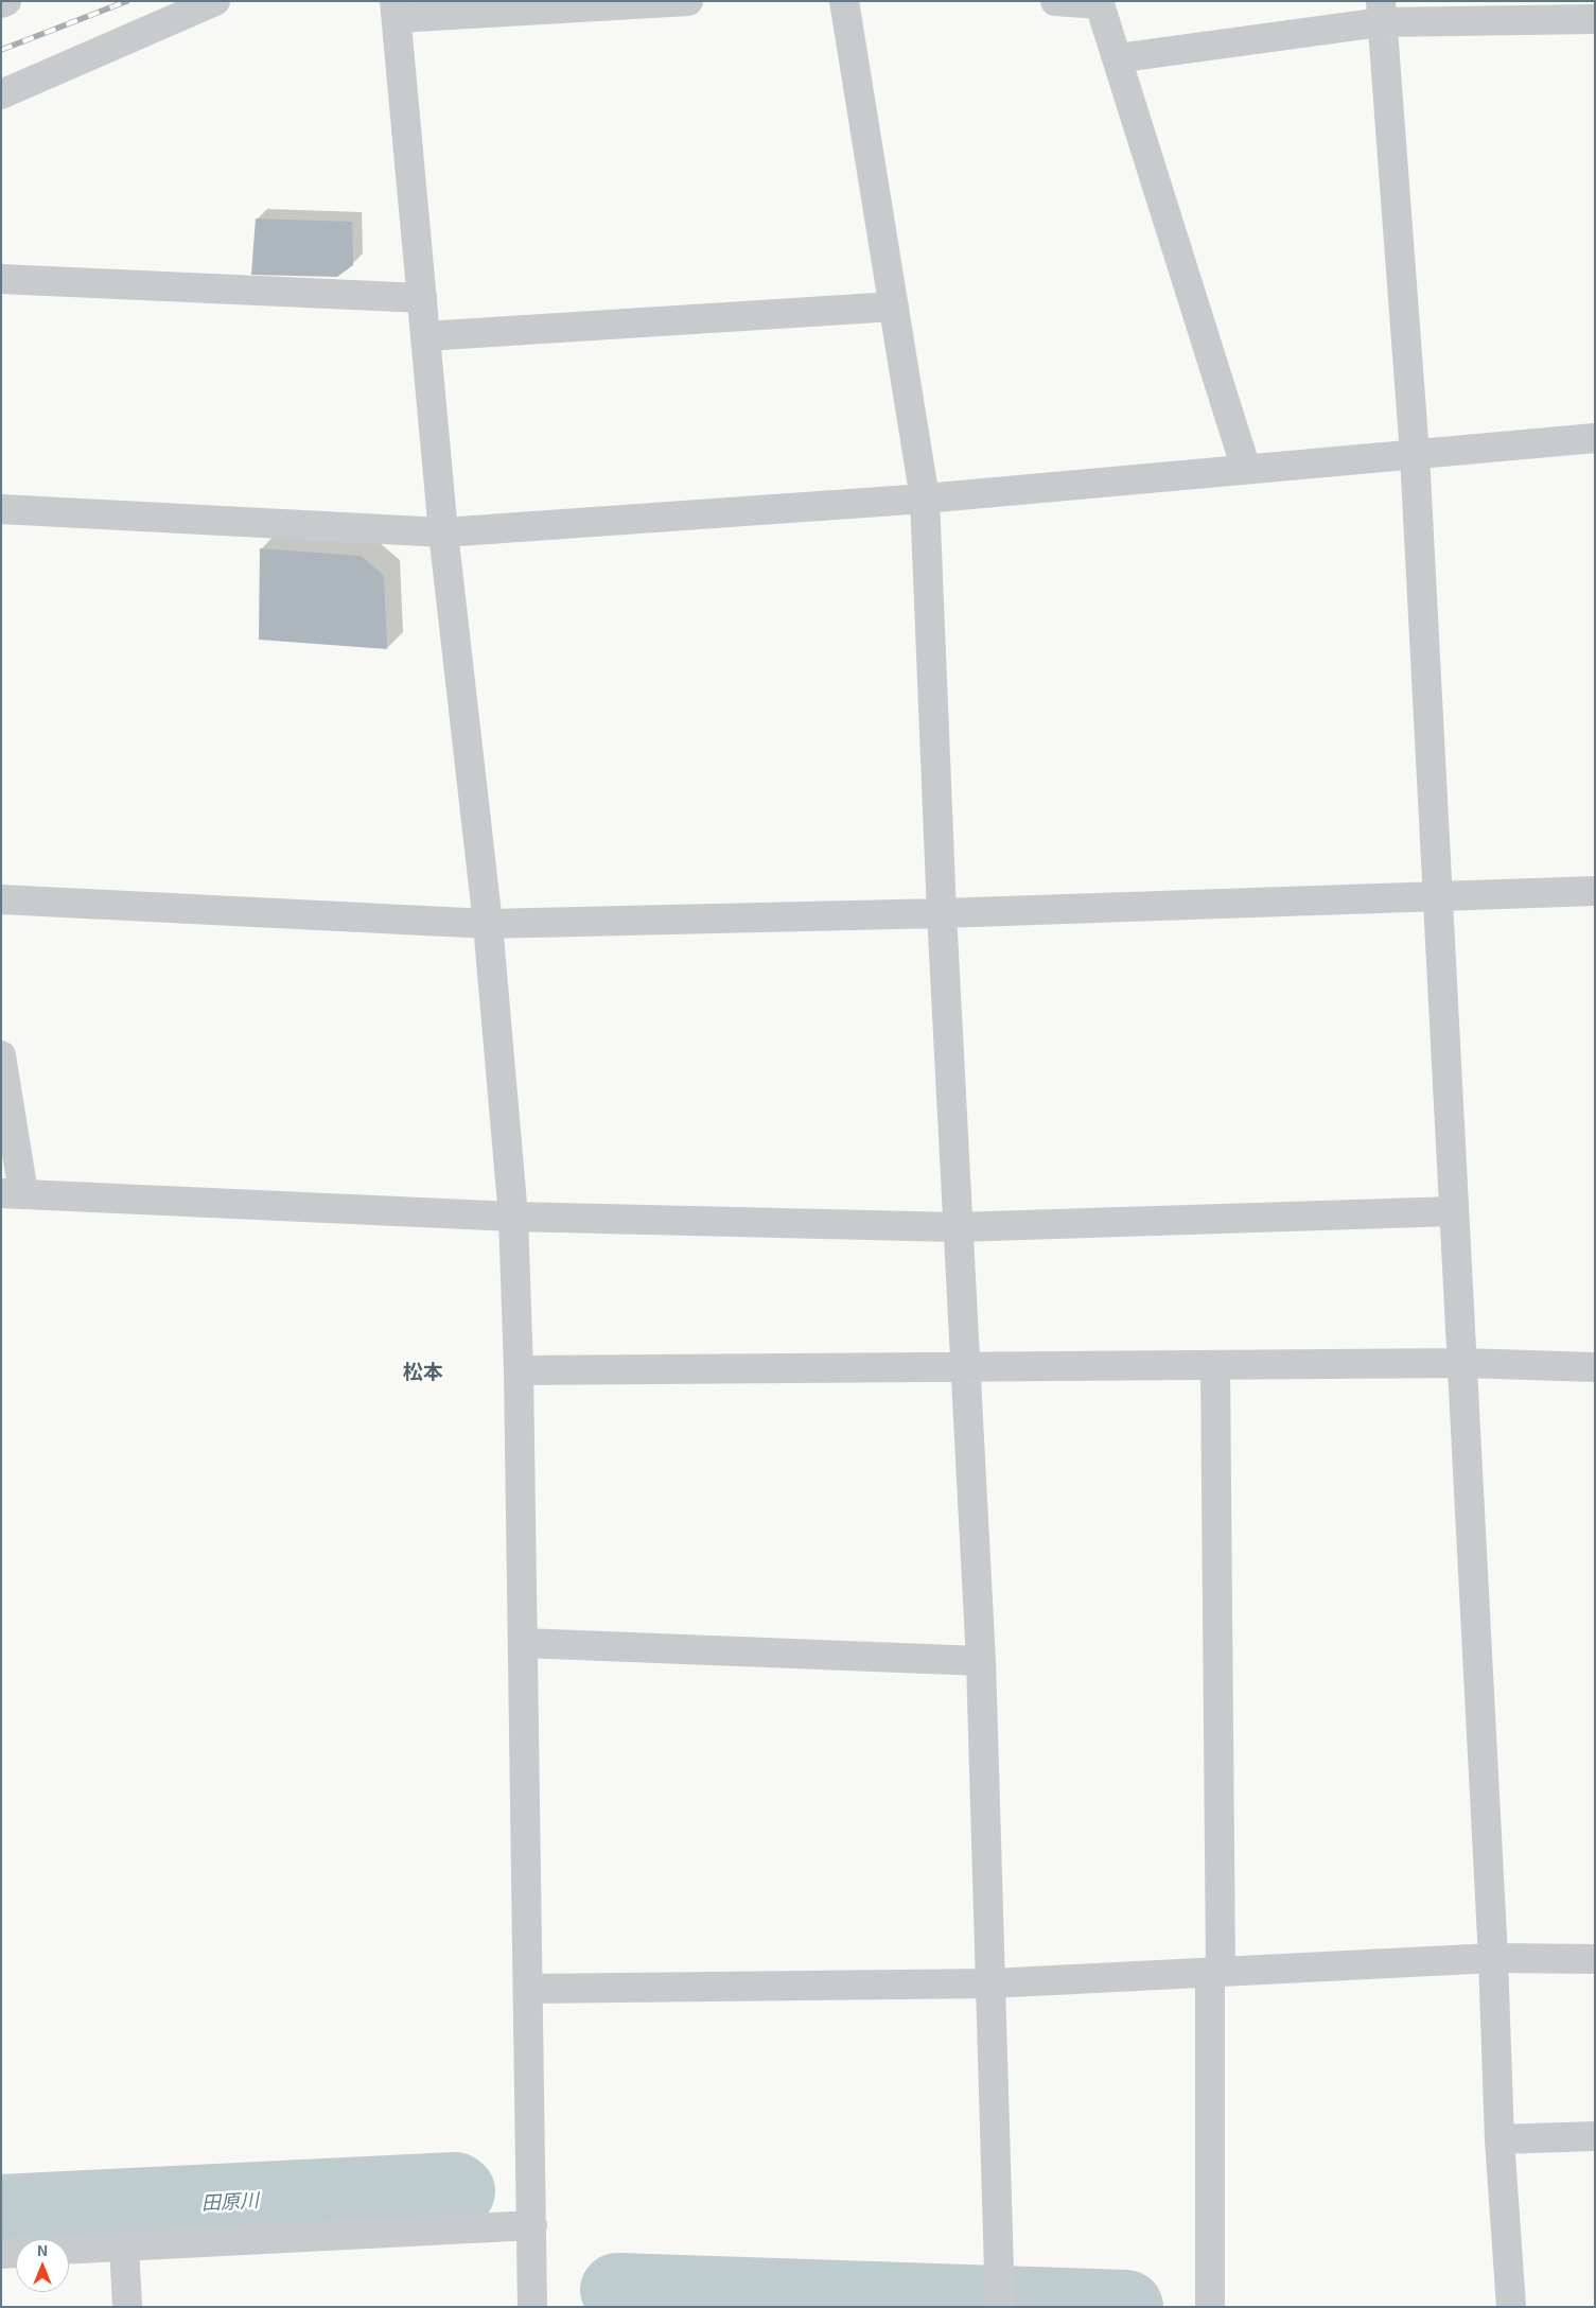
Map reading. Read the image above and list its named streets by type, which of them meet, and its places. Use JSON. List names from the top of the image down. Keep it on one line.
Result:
{"districts":["松本"],"water":["田原川"],"north":"top"}
